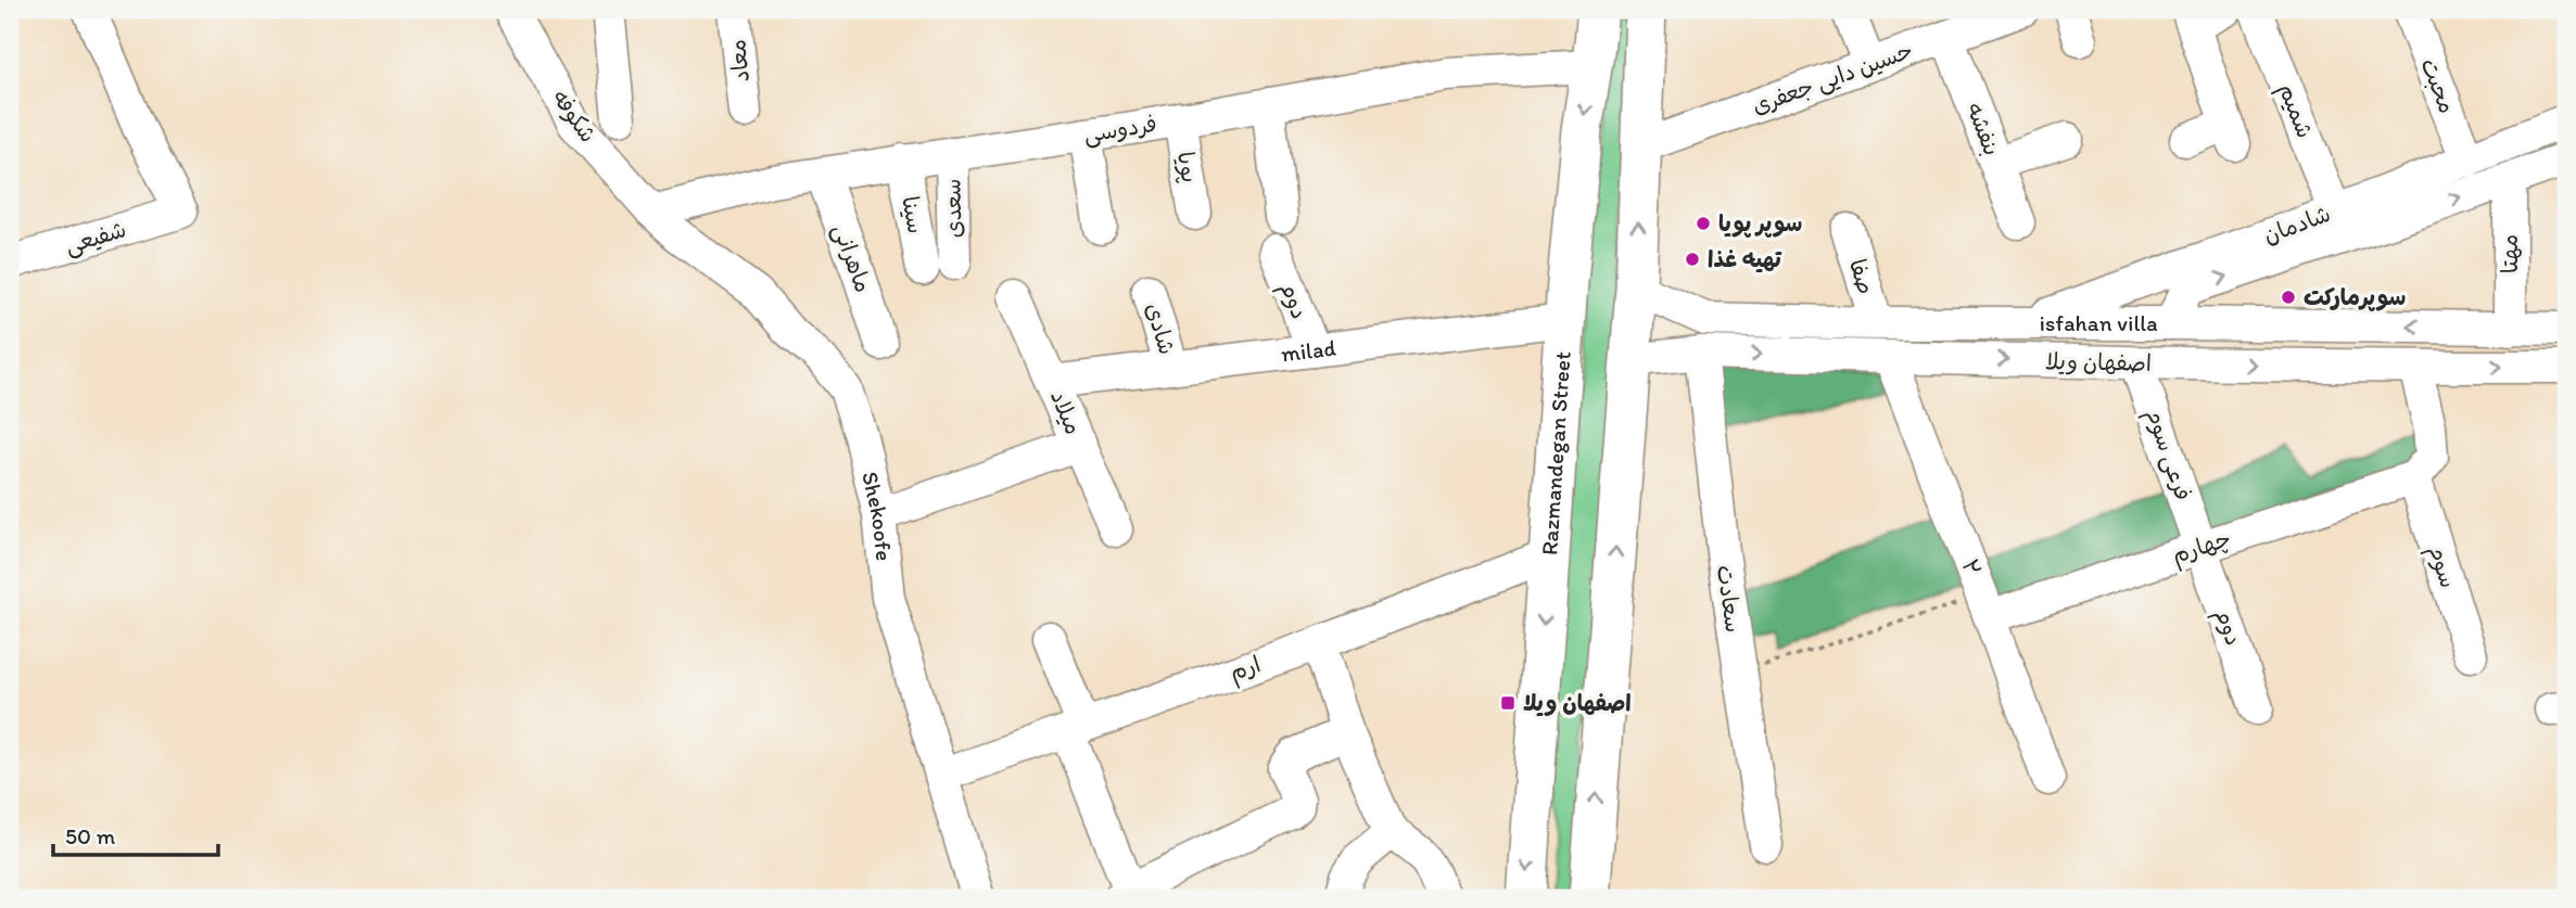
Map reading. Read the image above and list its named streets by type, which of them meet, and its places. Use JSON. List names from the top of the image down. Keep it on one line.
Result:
{"streets":{"main road":["Razmandegan Street"],"street":["معاد","حسین دایی جعفری","محبت","شمیم","شکوفه","فردوسی","بنفشه","پویا","سعدی","سینا","شادمان","شفیعی","مهتا","ماهرانی","صفا","دوم","isfahan villa","شادی","milad","اصفهان ویلا","میلاد","فرعی سوم","Shekoofe","چهارم","سوم","۲","سعادت","ارم"]},"crossings":[["حسین دایی جعفری","بنفشه"],["محبت","شادمان"],["شمیم","شادمان"],["شکوفه","فردوسی"],["شکوفه","Shekoofe"],["فردوسی","پویا"],["فردوسی","سعدی"],["فردوسی","سینا"],["فردوسی","ماهرانی"],["فردوسی","Razmandegan Street"],["فردوسی","Shekoofe"],["شادمان","مهتا"],["شادمان","isfahan villa"],["مهتا","isfahan villa"],["صفا","isfahan villa"],["دوم","milad"],["دوم","فرعی سوم"],["دوم","چهارم"],["شادی","milad"],["milad","میلاد"],["milad","Razmandegan Street"],["اصفهان ویلا","فرعی سوم"],["اصفهان ویلا","۲"],["اصفهان ویلا","سعادت"],["Razmandegan Street","ارم"],["فرعی سوم","چهارم"],["Shekoofe","ارم"],["چهارم","سوم"],["چهارم","۲"]],"one_way":["isfahan villa","اصفهان ویلا"],"places":{"other":["سوپر پویا","تهیه غذا","سوپرمارکت"],"transit":["اصفهان ویلا"]},"scale_bar":"50 m"}
